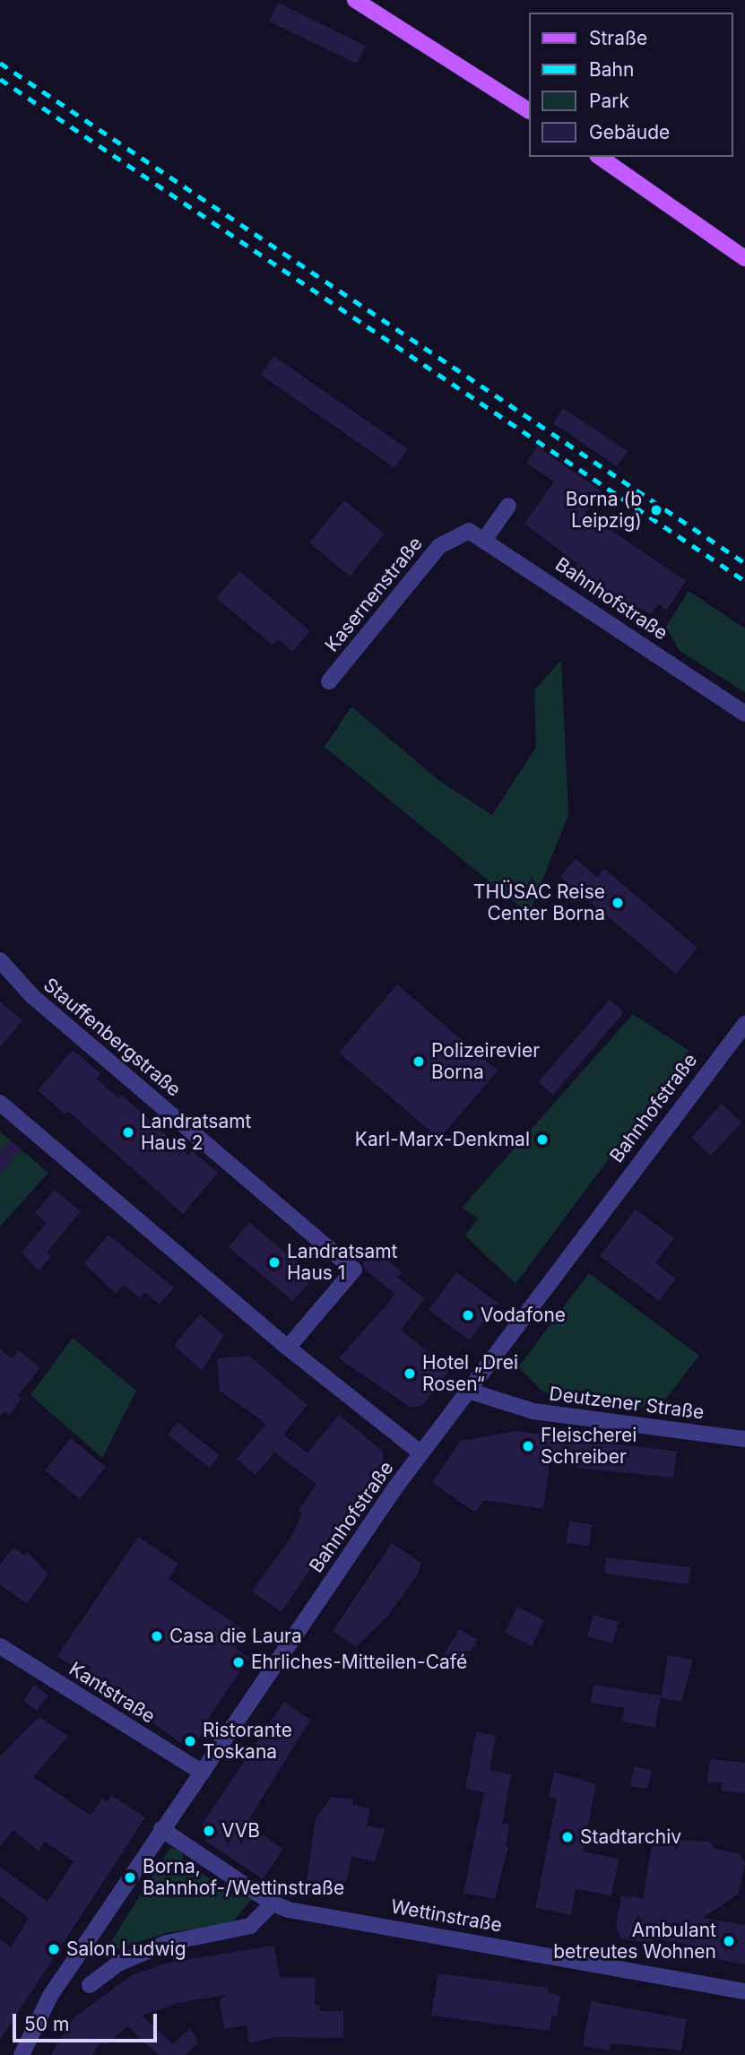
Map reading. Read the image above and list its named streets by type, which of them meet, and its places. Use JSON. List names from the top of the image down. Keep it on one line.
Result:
{"streets":{"street":["Kasernenstraße","Bahnhofstraße","Stauffenbergstraße","Deutzener Straße","Kantstraße","Wettinstraße"]},"crossings":[["Kasernenstraße","Bahnhofstraße"],["Bahnhofstraße","Deutzener Straße"],["Bahnhofstraße","Kantstraße"],["Bahnhofstraße","Wettinstraße"]],"places":["Borna (b Leipzig)","THÜSAC Reise Center Borna","Polizeirevier Borna","Landratsamt Haus 2","Karl-Marx-Denkmal","Landratsamt Haus 1","Vodafone","Hotel „Drei Rosen“","Fleischerei Schreiber","Casa die Laura","Ehrliches-Mitteilen-Café","Ristorante Toskana","VVB","Stadtarchiv","Borna, Bahnhof-/Wettinstraße","Ambulant betreutes Wohnen","Salon Ludwig"],"legend":["Straße","Bahn","Park","Gebäude"],"scale_bar":"50 m"}
